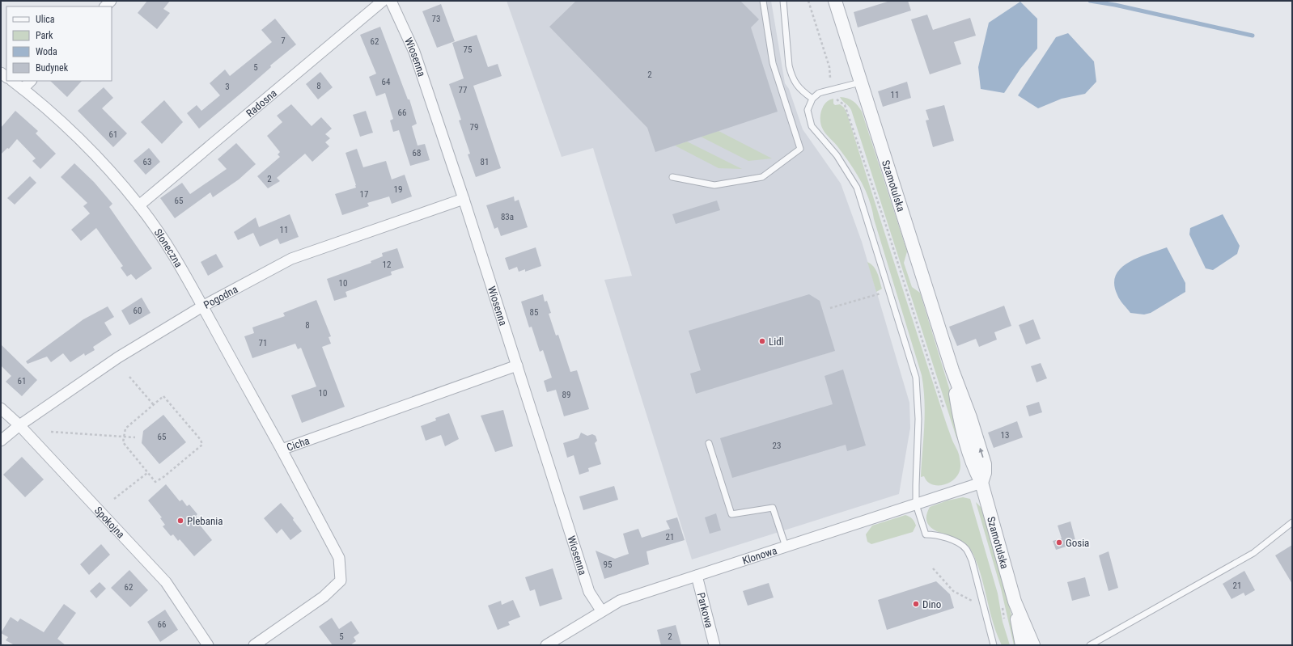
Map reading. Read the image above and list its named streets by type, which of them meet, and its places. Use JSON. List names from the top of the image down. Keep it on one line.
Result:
{"streets":{"street":["Wiosenna","Radosna","Szamotulska","Słoneczna","Pogodna","Cicha","Spokojna","Klonowa","Parkowa"]},"crossings":[["Wiosenna","Pogodna"],["Wiosenna","Cicha"],["Wiosenna","Klonowa"],["Radosna","Słoneczna"],["Szamotulska","Klonowa"],["Słoneczna","Pogodna"],["Słoneczna","Cicha"],["Pogodna","Spokojna"],["Klonowa","Parkowa"]],"places":["Lidl","Plebania","Gosia","Dino"],"house_numbers":["73","7","62","75","5","2","64","8","3","77","11","66","79","61","68","63","81","2","19","17","65","83a","11","12","10","60","85","8","71","61","10","89","13","65","23","21","95","21","62","66","5","2"],"legend":["Ulica","Park","Woda","Budynek"]}
